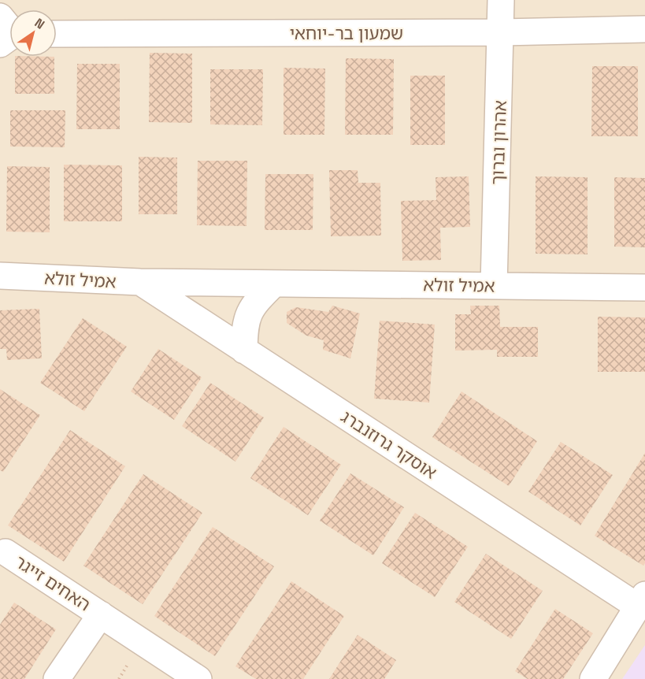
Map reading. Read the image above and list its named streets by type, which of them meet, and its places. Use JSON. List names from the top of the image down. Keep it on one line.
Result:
{"streets":{"street":["שמעון בר-יוחאי","אהרון וברוך","אמיל זולא","אוסקר גרוזנברג","האחים זייגר"]},"crossings":[["שמעון בר-יוחאי","אהרון וברוך"],["אהרון וברוך","אמיל זולא"],["אמיל זולא","אוסקר גרוזנברג"]],"north":"top right"}
